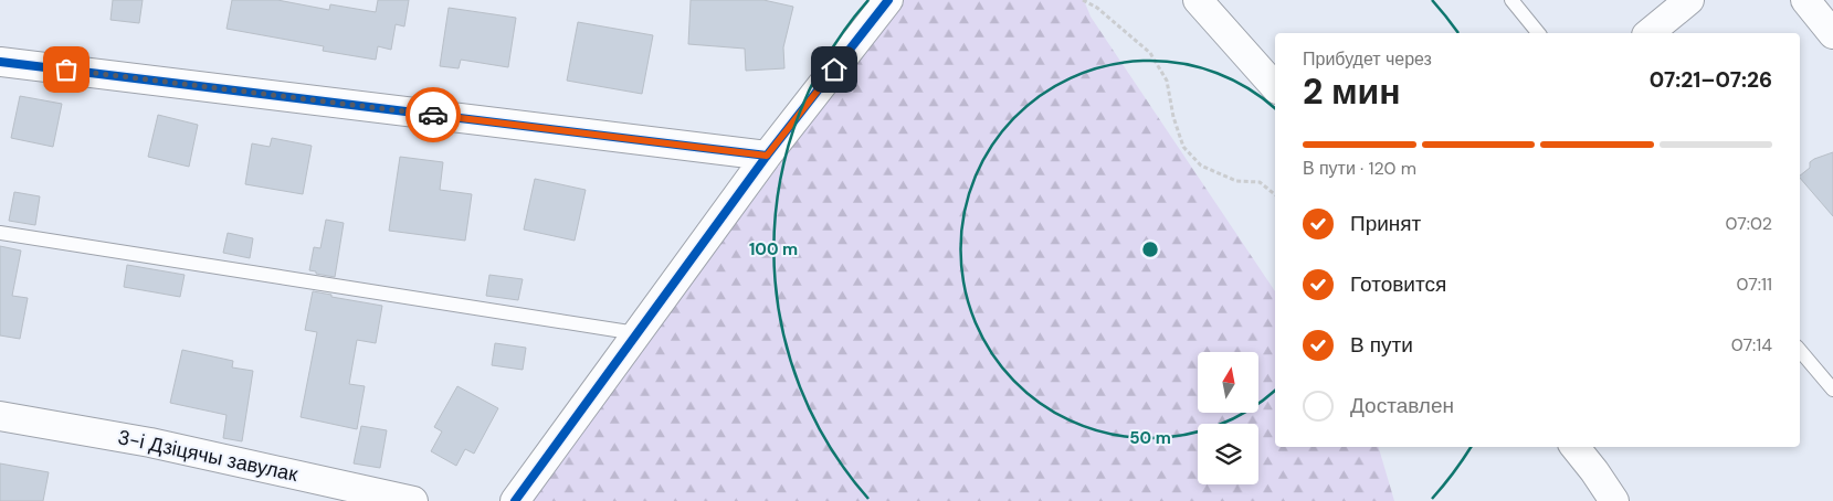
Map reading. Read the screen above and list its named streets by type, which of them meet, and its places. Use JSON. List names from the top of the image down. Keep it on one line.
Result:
{"streets":{"street":["3-і Дзіцячы завулак"]},"north":"top","page":{"heading":["2 мин","Прибудет через","07:21–07:26"],"bar":"В пути · 120 m","list":[["Принят","07:02"],["Готовится","07:11"],["В пути","07:14"],"Доставлен"]},"rings":["100 m","50 m"]}
